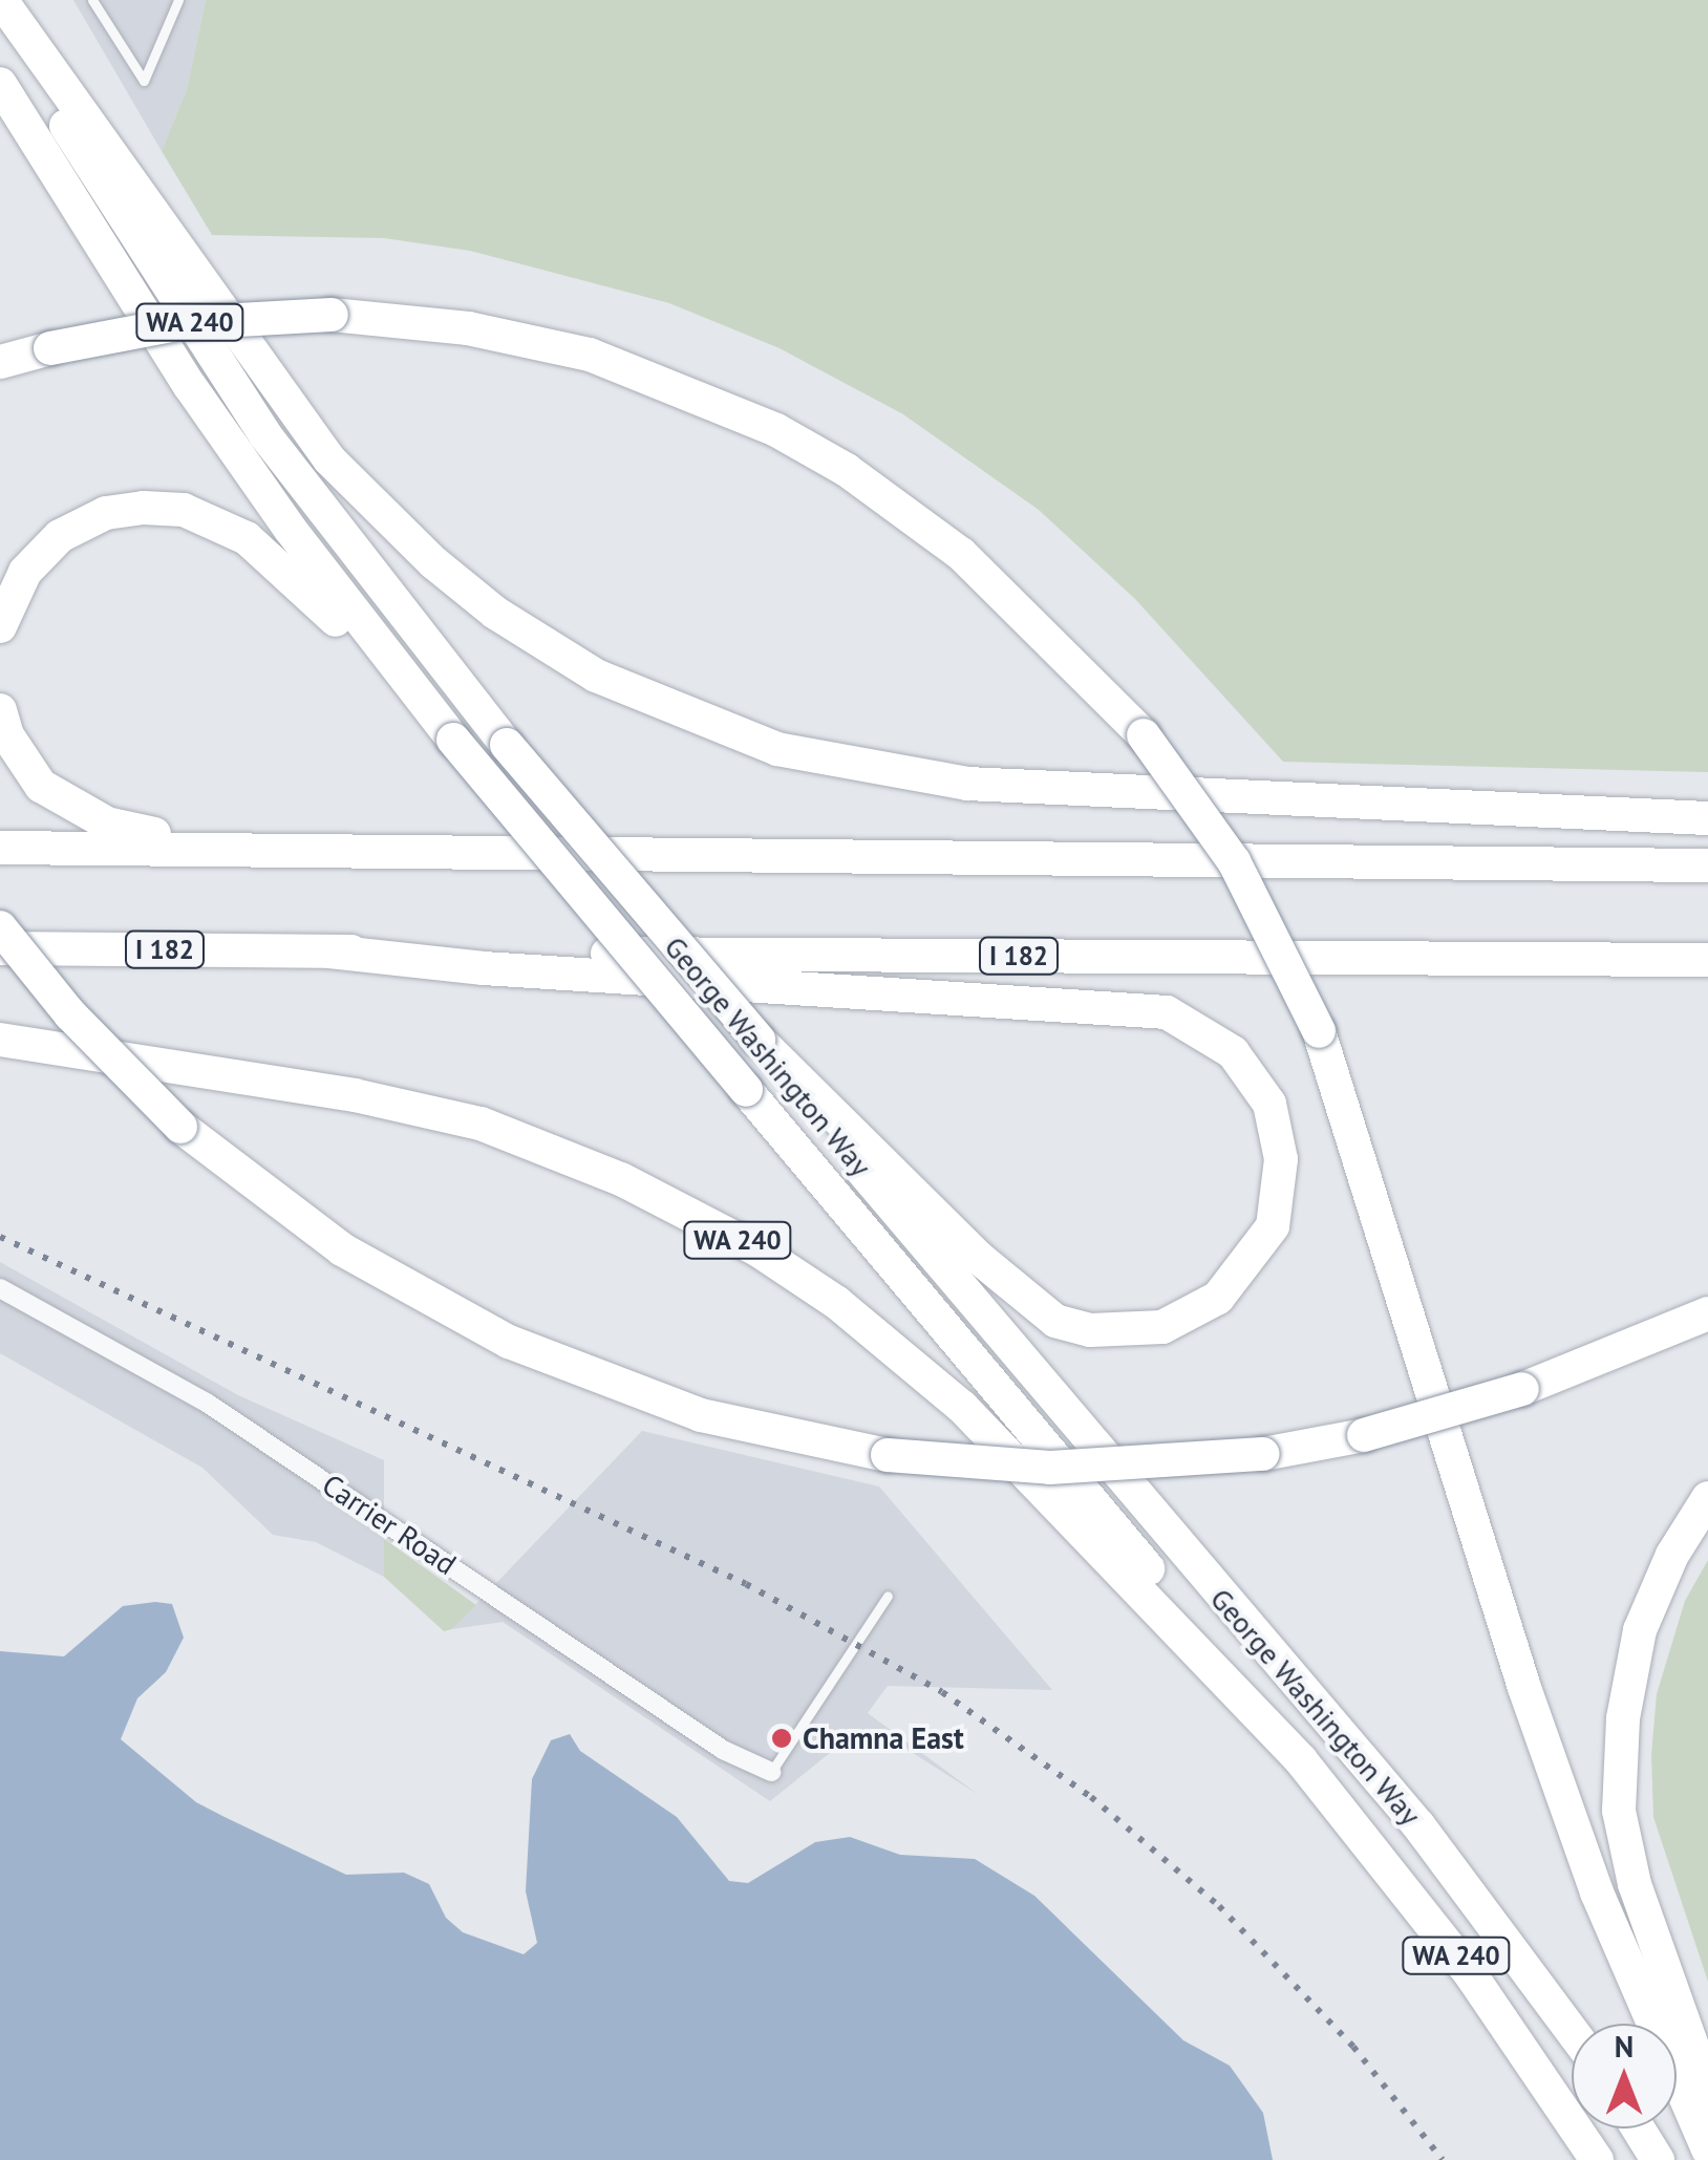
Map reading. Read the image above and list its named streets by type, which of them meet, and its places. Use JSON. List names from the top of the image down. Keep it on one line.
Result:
{"streets":{"highway":["WA 240","I 182","George Washington Way"],"street":["Carrier Road"]},"crossings":[["WA 240","George Washington Way"]],"places":["Chamna East"],"north":"top"}
